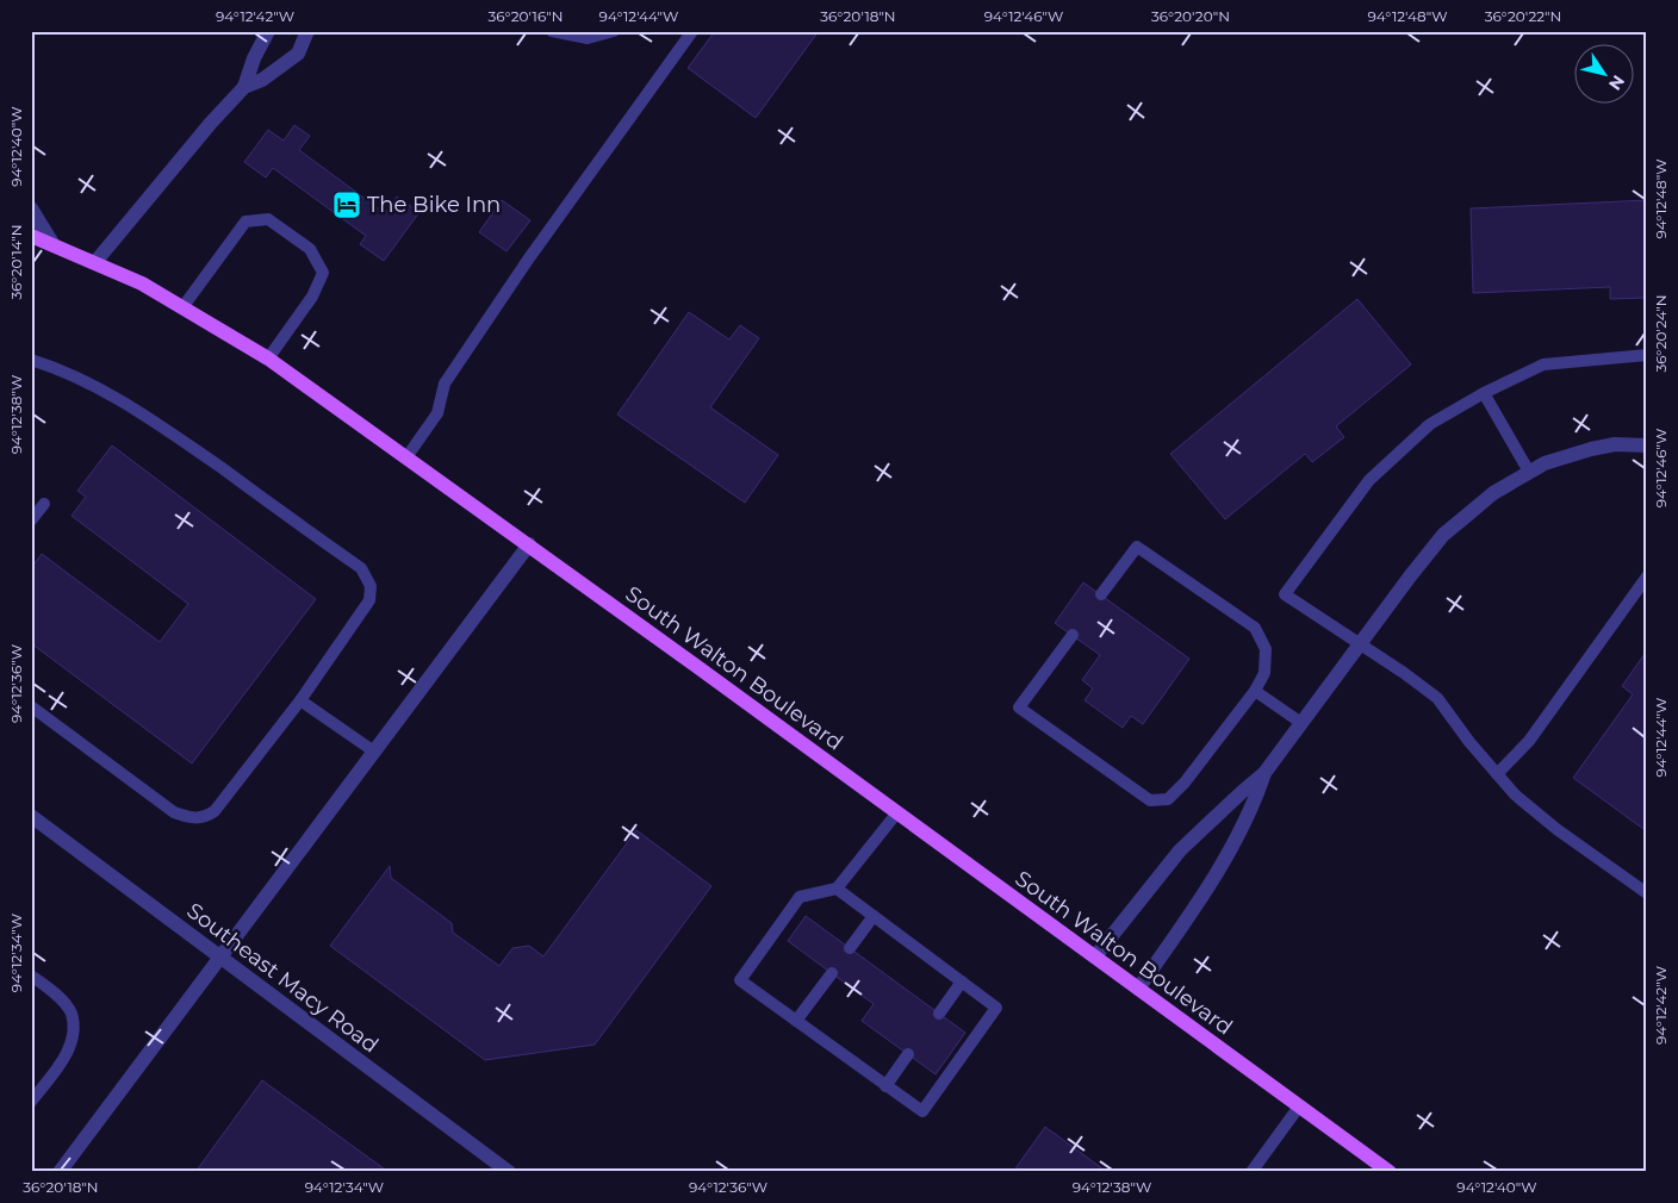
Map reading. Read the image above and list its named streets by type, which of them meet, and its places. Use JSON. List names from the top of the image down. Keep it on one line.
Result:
{"streets":{"main road":["South Walton Boulevard"],"street":["Southeast Macy Road"]},"places":{"hotel":["The Bike Inn"]},"north":"bottom right","coordinates":["94°12'42\"W","36°20'16\"N","94°12'44\"W","36°20'18\"N","94°12'46\"W","36°20'20\"N","94°12'48\"W","36°20'22\"N","94°12'40\"W","36°20'14\"N","36°20'24\"N","94°12'38\"W","94°12'36\"W","94°12'34\"W"]}
